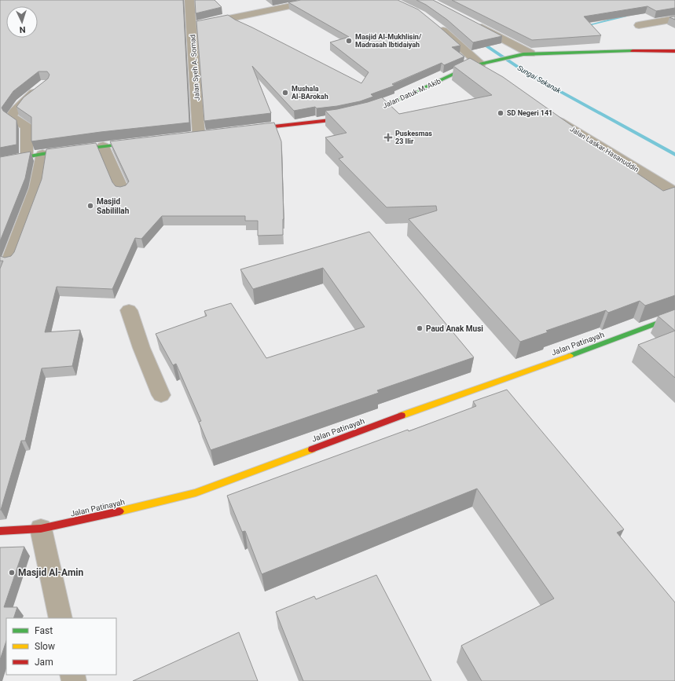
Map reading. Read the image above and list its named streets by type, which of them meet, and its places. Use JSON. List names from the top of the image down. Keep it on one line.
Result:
{"streets":{"street":["Jalan Syeh A. Somad","Jalan Datuk M. Akib","Jalan Laskar Hasanuddin","Jalan Patinayah"]},"water":["Sungai Sekanak"],"places":{"other":["Masjid Al-Mukhlisin/ Madrasah Ibtidaiyah","Mushala Al-BArokah","SD Negeri 141","Masjid Sabilillah","Paud Anak Musi","Masjid Al-Amin"],"health":["Puskesmas 23 Ilir"]},"legend":["Fast","Slow","Jam"],"north":"bottom"}
